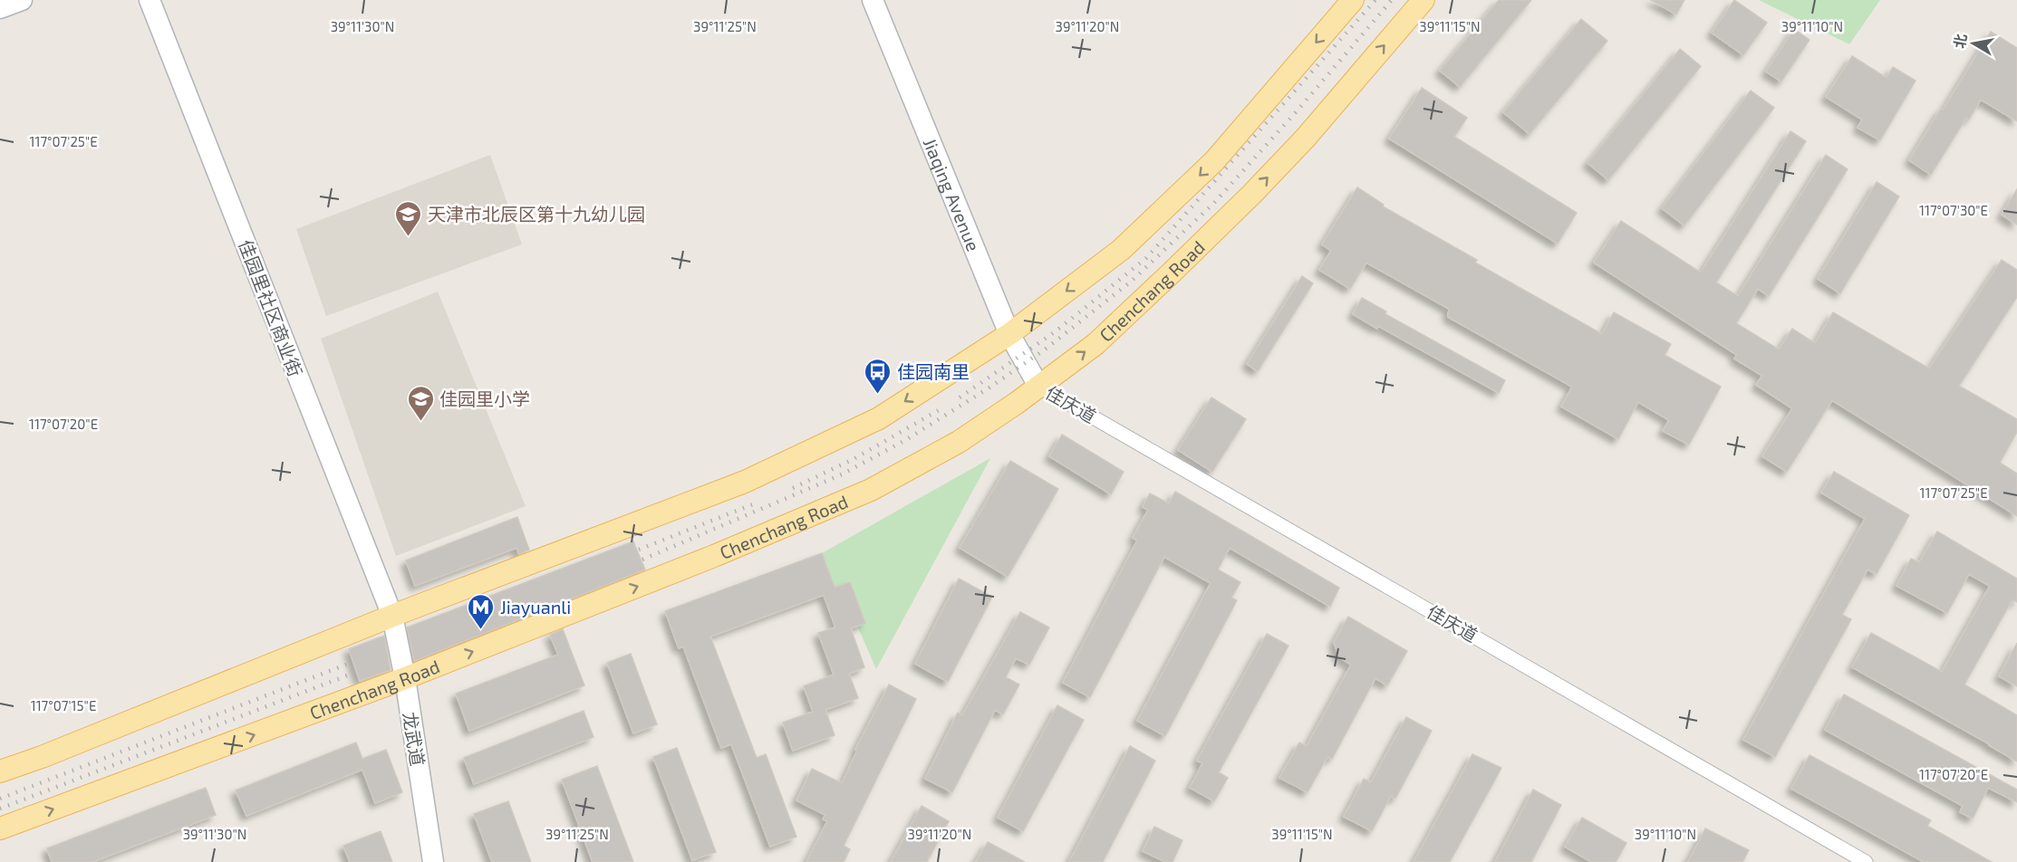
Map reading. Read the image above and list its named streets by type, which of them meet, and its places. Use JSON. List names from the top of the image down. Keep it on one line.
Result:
{"streets":{"main road":["Chenchang Road"],"street":["Jiaqing Avenue","佳园里社区商业街","佳庆道","龙武道"]},"crossings":[["Jiaqing Avenue","Chenchang Road"],["Jiaqing Avenue","佳庆道"],["Chenchang Road","佳庆道"],["Chenchang Road","龙武道"],["佳园里社区商业街","龙武道"]],"places":{"school or university":["天津市北辰区第十九幼儿园","佳园里小学"],"bus stop":["佳园南里"],"metro station":["Jiayuanli"]},"north":"left","coordinates":["39°11'30\"N","39°11'25\"N","39°11'20\"N","39°11'15\"N","39°11'10\"N","117°07'25\"E","117°07'30\"E","117°07'20\"E","117°07'15\"E"]}
